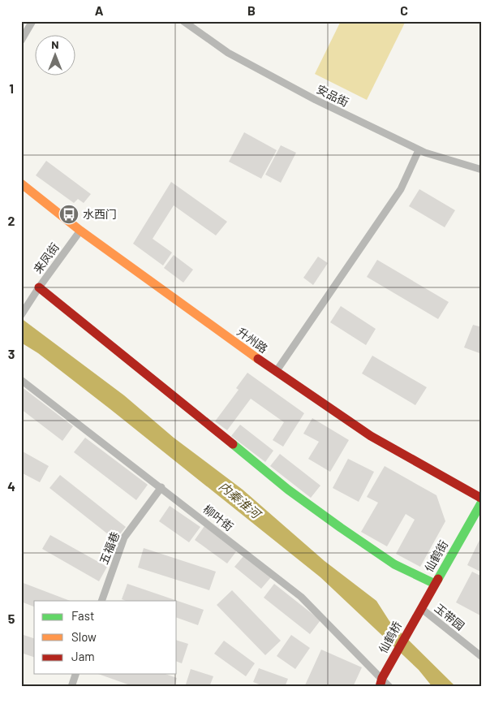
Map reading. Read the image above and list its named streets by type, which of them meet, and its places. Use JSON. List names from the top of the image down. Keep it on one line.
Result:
{"streets":{"street":["安品街","来凤街","升州路","柳叶街","五福巷","仙鹤街","玉带园","仙鹤桥"]},"crossings":[["来凤街","升州路"],["柳叶街","五福巷"],["柳叶街","仙鹤桥"],["仙鹤街","玉带园"],["仙鹤街","仙鹤桥"]],"water":["内秦淮河"],"places":{"bus stop":["水西门"]},"legend":["Fast","Slow","Jam"],"north":"top","grid":{"columns":["A","B","C"],"rows":["1","2","3","4","5"]}}
